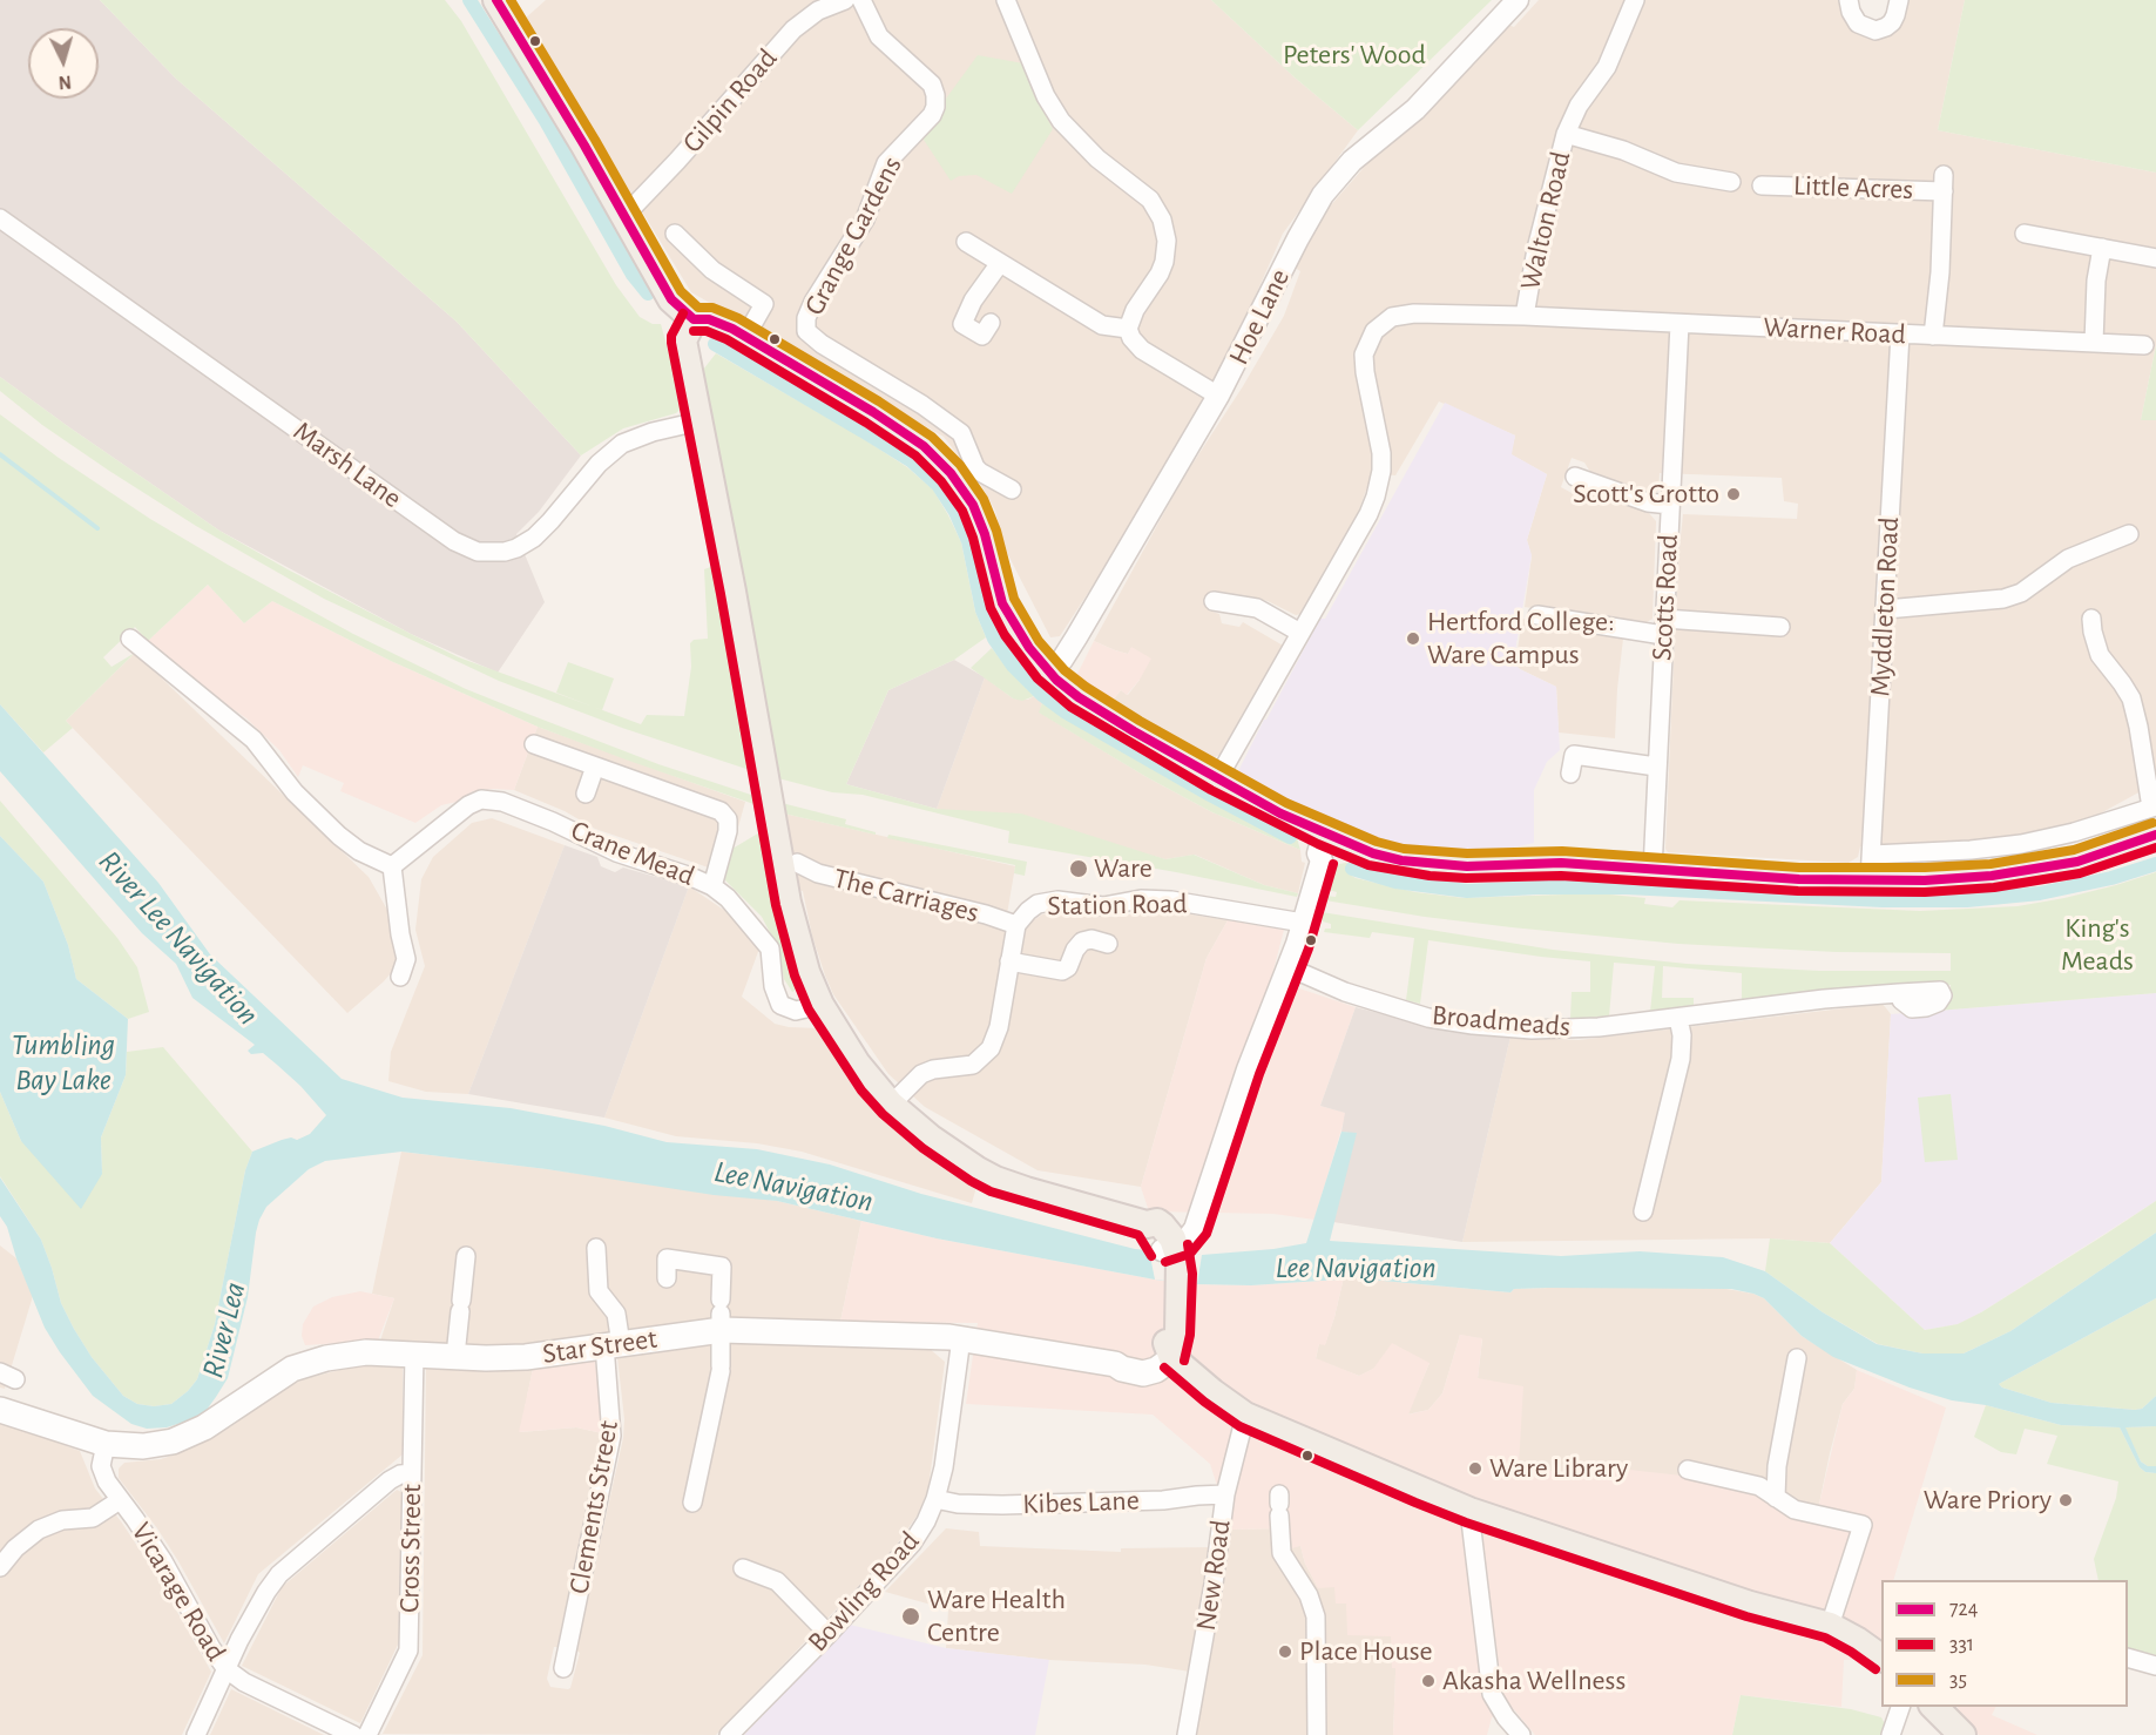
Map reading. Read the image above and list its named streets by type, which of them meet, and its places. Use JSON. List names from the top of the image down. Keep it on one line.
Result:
{"streets":{"main road":["Star Street"],"street":["Gilpin Road","Little Acres","Walton Road","Grange Gardens","Hoe Lane","Warner Road","Marsh Lane","Scotts Road","Myddleton Road","Crane Mead","The Carriages","Station Road","Broadmeads","Kibes Lane","Clements Street","Cross Street","New Road","Vicarage Road","Bowling Road"]},"crossings":[["Little Acres","Warner Road"],["Walton Road","Warner Road"],["Warner Road","Scotts Road"],["Warner Road","Myddleton Road"],["The Carriages","Station Road"],["Star Street","Clements Street"],["Star Street","Cross Street"],["Star Street","Vicarage Road"],["Star Street","Bowling Road"],["Kibes Lane","New Road"],["Kibes Lane","Bowling Road"]],"water":["River Lee Navigation","Tumbling Bay Lake","Lee Navigation","River Lea"],"parks":["Peters' Wood","King's Meads"],"places":["Scott's Grotto","Hertford College: Ware Campus","Ware","Ware Library","Ware Priory","Ware Health Centre","Place House","Akasha Wellness"],"lines":["transit line 724","transit line 35","transit line 331"],"legend":["724","331","35"],"north":"bottom"}
